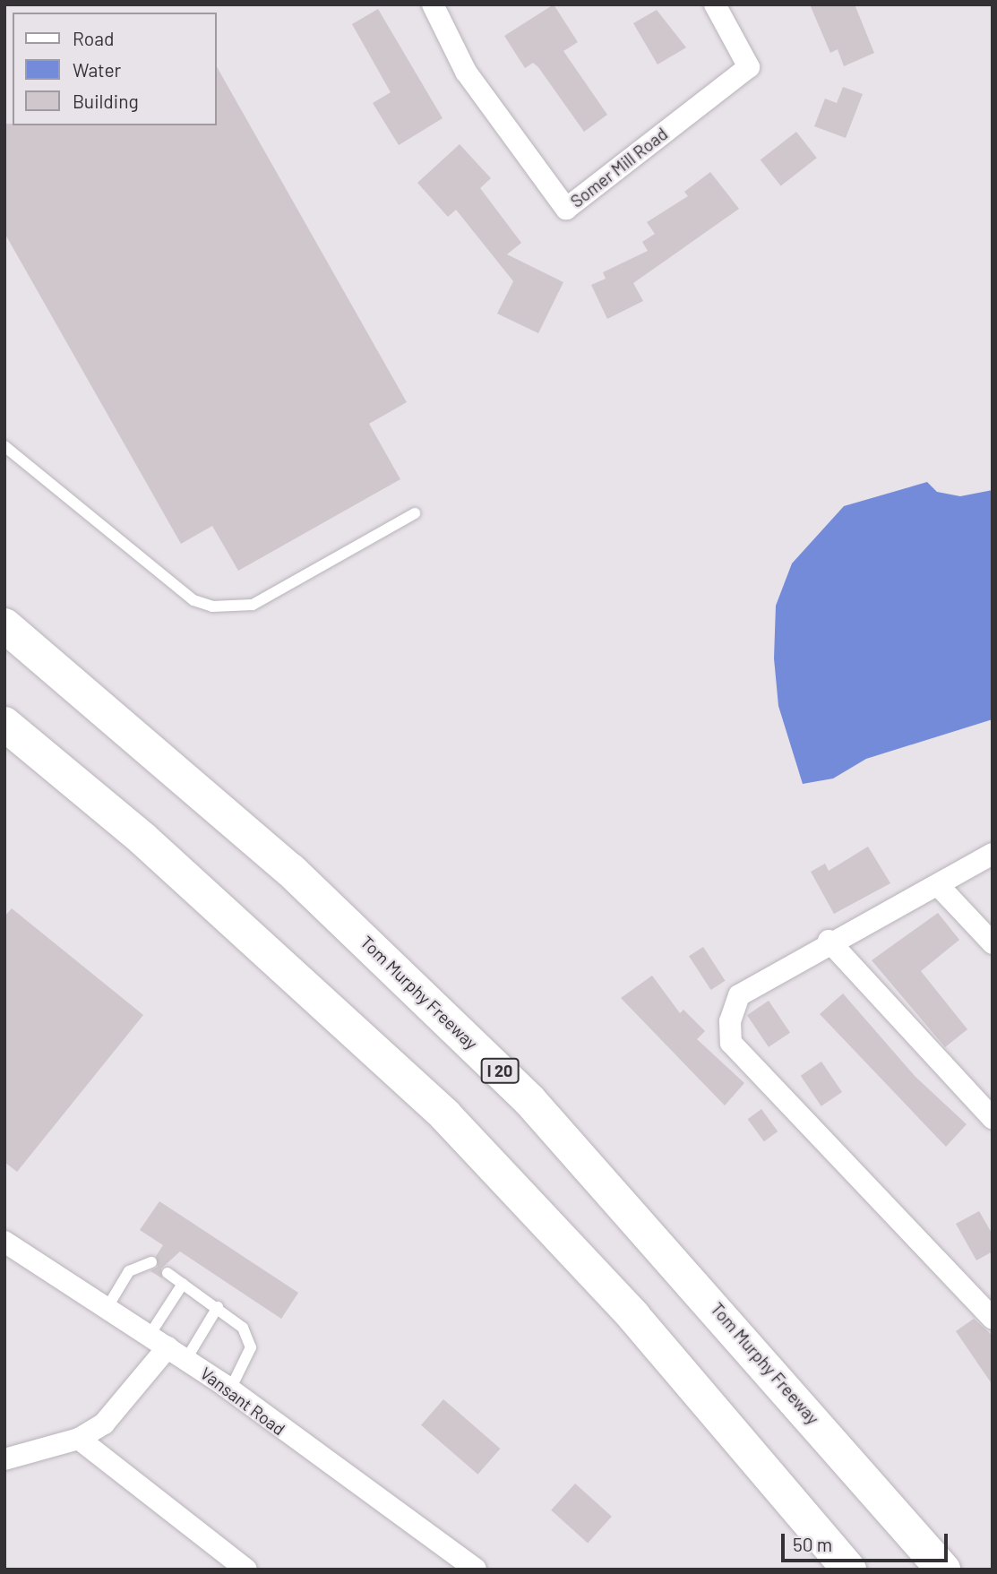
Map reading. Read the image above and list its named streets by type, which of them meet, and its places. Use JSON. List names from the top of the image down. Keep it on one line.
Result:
{"streets":{"highway":["Tom Murphy Freeway","I 20"],"street":["Somer Mill Road","Vansant Road"]},"legend":["Road","Water","Building"],"scale_bar":"50 m"}
